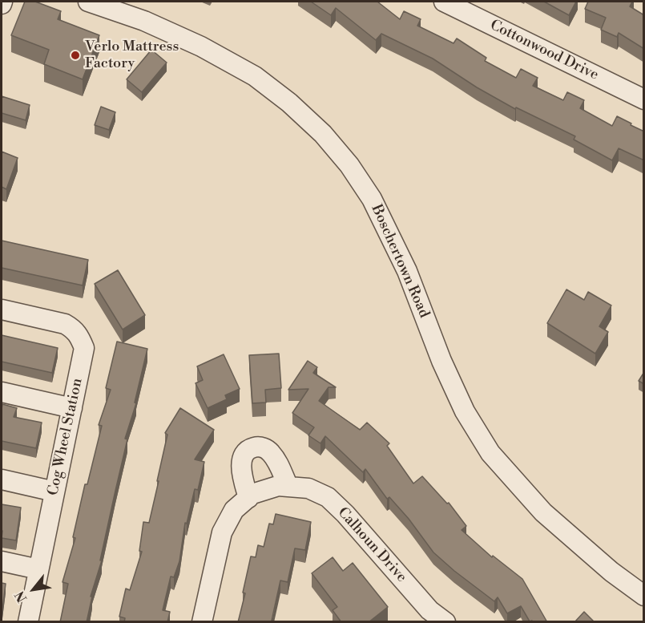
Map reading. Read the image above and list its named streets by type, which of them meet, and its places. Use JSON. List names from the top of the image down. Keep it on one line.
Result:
{"streets":{"street":["Cottonwood Drive","Boschertown Road","Cog Wheel Station","Calhoun Drive"]},"places":["Verlo Mattress Factory"],"north":"bottom left"}
